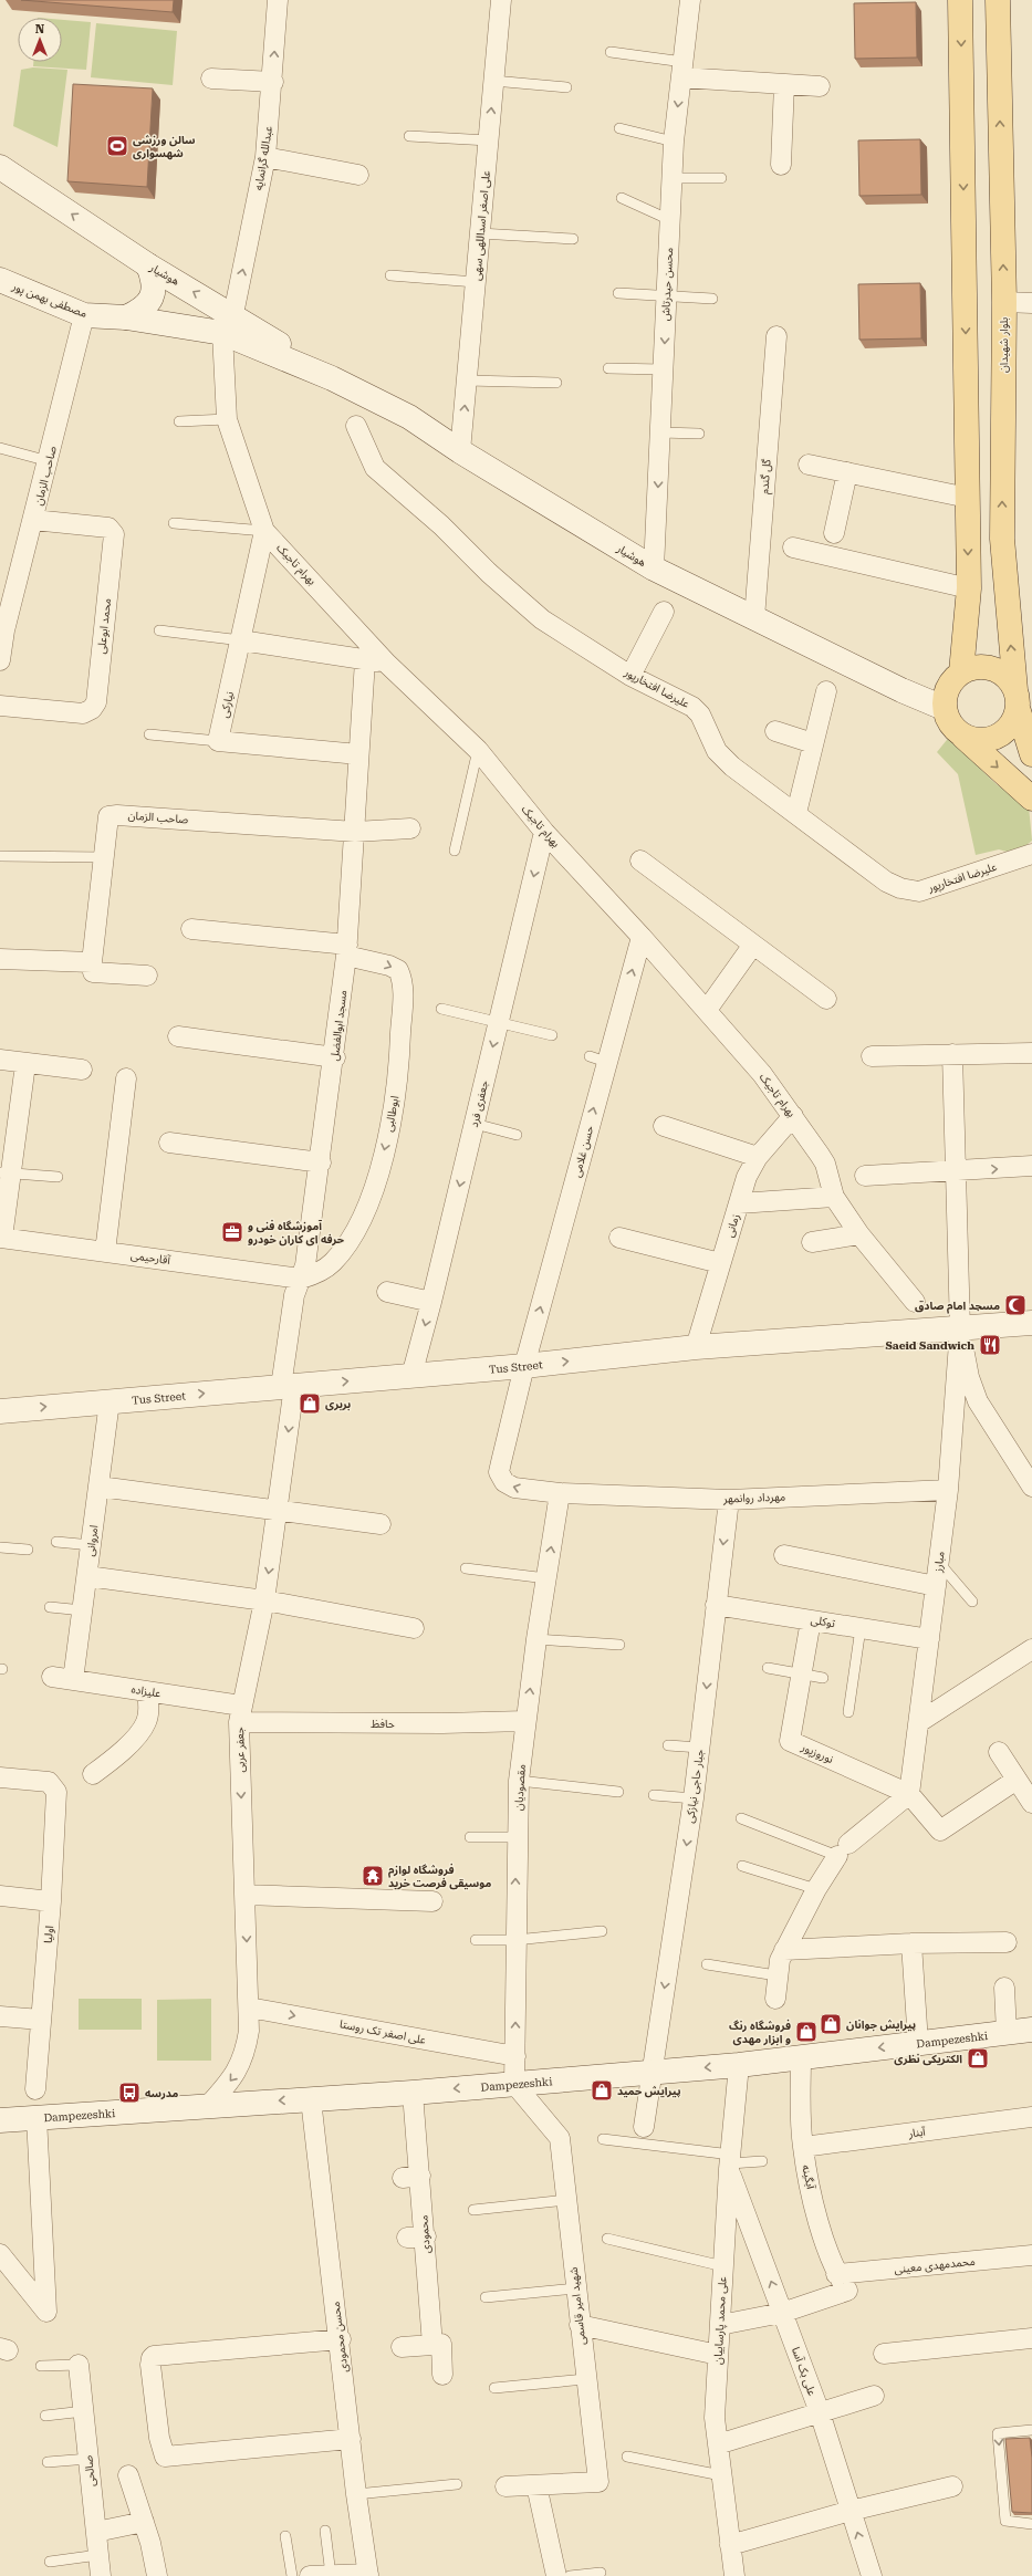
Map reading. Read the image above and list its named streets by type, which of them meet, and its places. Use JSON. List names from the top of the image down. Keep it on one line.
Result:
{"streets":{"main road":["هوشیار","مصطفی بهمن پور","بلوار شهیدان","Tus Street","Dampezeshki"],"street":["عبدالله گرانمایه","علی اصغر اسداللهی سهی","محسن حیدرتاش","صاحب الزمان","گل گندم","بهرام تاجیک","محمد ابوعلی","علیرضا افتخارپور","نیارکی","مسجد ابوالفضل","جعفری فرد","ابوطالبی","حسن غلامی","زمانی","آقارحیمی","مهرداد روانمهر","امروانی","مبارز","توکلی","علیزاده","حافظ","جعفر عربی","نوروزپور","جبار حاجی نیازکی","مقصودیان","اولیا","علی اصغر تک روستا","آبنار","آبگینه","محمودی","محمدمهدی معینی","شهید امیر قاسمی","علی محمد پارساییان","محسن محمودی","علی بک آسا","صالحی"]},"crossings":[["عبدالله گرانمایه","هوشیار"],["عبدالله گرانمایه","مصطفی بهمن پور"],["عبدالله گرانمایه","بهرام تاجیک"],["علی اصغر اسداللهی سهی","هوشیار"],["هوشیار","محسن حیدرتاش"],["هوشیار","مصطفی بهمن پور"],["هوشیار","بلوار شهیدان"],["هوشیار","گل گندم"],["هوشیار","بهرام تاجیک"],["مصطفی بهمن پور","صاحب الزمان"],["مصطفی بهمن پور","بهرام تاجیک"],["صاحب الزمان","محمد ابوعلی"],["صاحب الزمان","مسجد ابوالفضل"],["بهرام تاجیک","نیارکی"],["بهرام تاجیک","جعفری فرد"],["بهرام تاجیک","حسن غلامی"],["بهرام تاجیک","زمانی"],["مسجد ابوالفضل","ابوطالبی"],["مسجد ابوالفضل","آقارحیمی"],["مسجد ابوالفضل","Tus Street"],["مسجد ابوالفضل","جعفر عربی"],["جعفری فرد","Tus Street"],["ابوطالبی","آقارحیمی"],["حسن غلامی","Tus Street"],["حسن غلامی","مهرداد روانمهر"],["حسن غلامی","مقصودیان"],["زمانی","Tus Street"],["Tus Street","امروانی"],["Tus Street","مبارز"],["Tus Street","جعفر عربی"],["مهرداد روانمهر","مبارز"],["مهرداد روانمهر","جبار حاجی نیازکی"],["مهرداد روانمهر","مقصودیان"],["امروانی","علیزاده"],["مبارز","توکلی"],["مبارز","نوروزپور"],["توکلی","نوروزپور"],["توکلی","جبار حاجی نیازکی"],["علیزاده","حافظ"],["علیزاده","جعفر عربی"],["حافظ","جعفر عربی"],["حافظ","مقصودیان"],["جعفر عربی","علی اصغر تک روستا"],["جعفر عربی","Dampezeshki"],["جبار حاجی نیازکی","Dampezeshki"],["مقصودیان","علی اصغر تک روستا"],["مقصودیان","Dampezeshki"],["مقصودیان","شهید امیر قاسمی"],["Dampezeshki","آبگینه"],["Dampezeshki","محمودی"],["Dampezeshki","شهید امیر قاسمی"],["Dampezeshki","علی محمد پارساییان"],["Dampezeshki","محسن محمودی"],["آبنار","آبگینه"],["آبگینه","محمدمهدی معینی"],["آبگینه","علی بک آسا"],["علی محمد پارساییان","علی بک آسا"]],"one_way":["عبدالله گرانمایه","محسن حیدرتاش","جعفری فرد","ابوطالبی","حسن غلامی","Tus Street","جعفر عربی","جبار حاجی نیازکی","مقصودیان","Dampezeshki","علی بک آسا"],"places":{"sports":["سالن ورزشی شهسواری"],"office":["آموزشگاه فنی و حرفه ای کاران خودرو"],"mosque":["مسجد امام صادق"],"restaurant":["Saeid Sandwich"],"shop":["بربری","پیرایش جوانان","فروشگاه رنگ و ابزار مهدی","الکتریکی نظری","پیرایش حمید"],"temple":["فروشگاه لوازم موسیقی فرصت خرید"],"bus stop":["مدرسه"]},"north":"top"}
